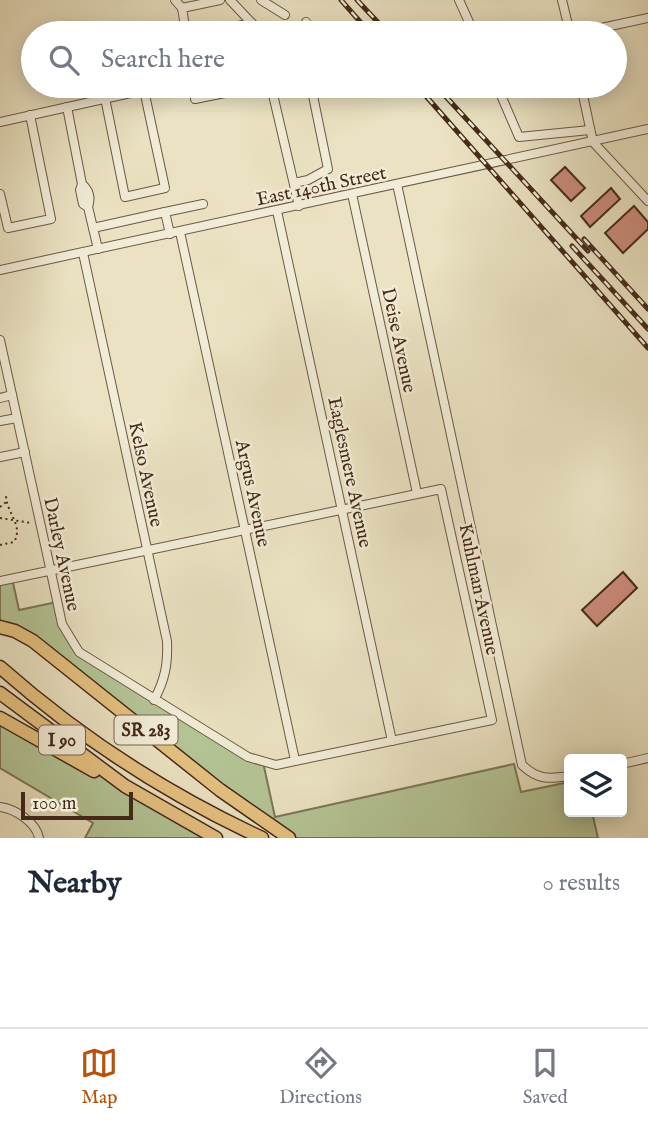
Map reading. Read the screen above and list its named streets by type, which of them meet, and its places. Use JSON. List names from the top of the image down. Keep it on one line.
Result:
{"streets":{"highway":["SR 283","I 90"],"street":["East 140th Street","Deise Avenue","Eaglesmere Avenue","Kelso Avenue","Argus Avenue","Darley Avenue","Kuhlman Avenue"]},"crossings":[["East 140th Street","Deise Avenue"],["East 140th Street","Eaglesmere Avenue"],["East 140th Street","Kelso Avenue"],["East 140th Street","Argus Avenue"],["Deise Avenue","Kuhlman Avenue"],["Eaglesmere Avenue","Darley Avenue"],["Kelso Avenue","Darley Avenue"],["Argus Avenue","Darley Avenue"],["Darley Avenue","Kuhlman Avenue"]],"scale_bar":"100 m","page":{"search":"Search here","scale":"100 m","heading":["Nearby","0 results"],"nav":["Map","Directions","Saved"]}}
